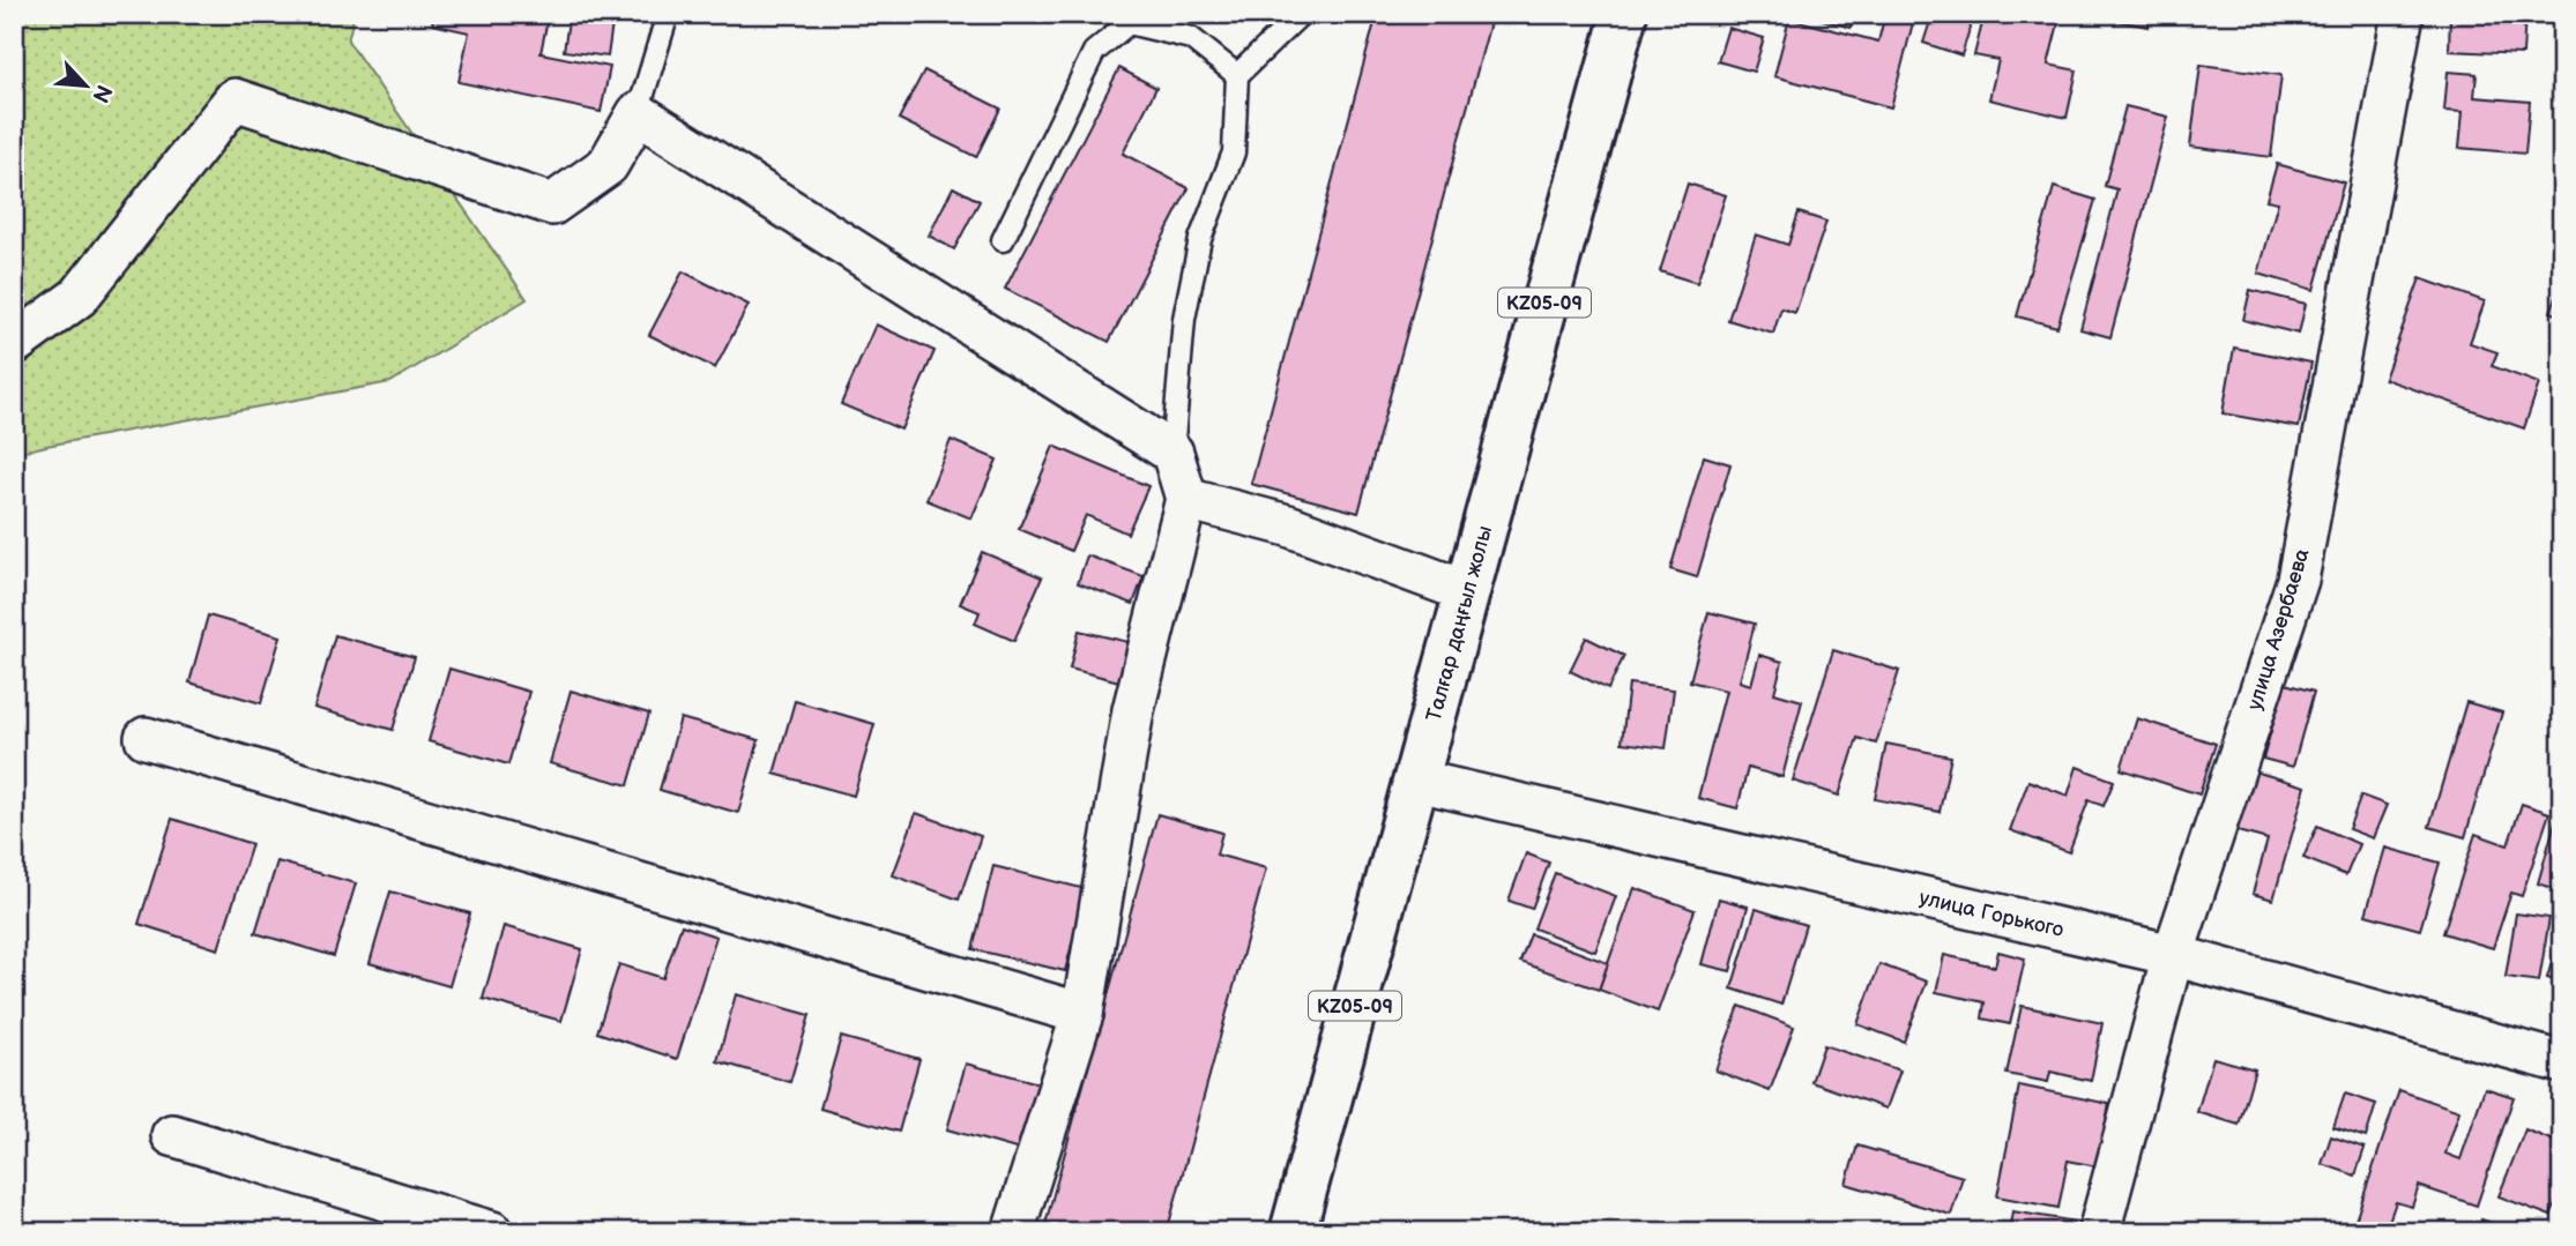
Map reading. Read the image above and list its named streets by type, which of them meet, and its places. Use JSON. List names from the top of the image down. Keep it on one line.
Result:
{"streets":{"main road":["KZ05-09","Талғар даңғыл жолы"],"street":["улица Азербаева","улица Горького"]},"crossings":[["Талғар даңғыл жолы","улица Горького"],["улица Азербаева","улица Горького"]],"north":"bottom right"}
